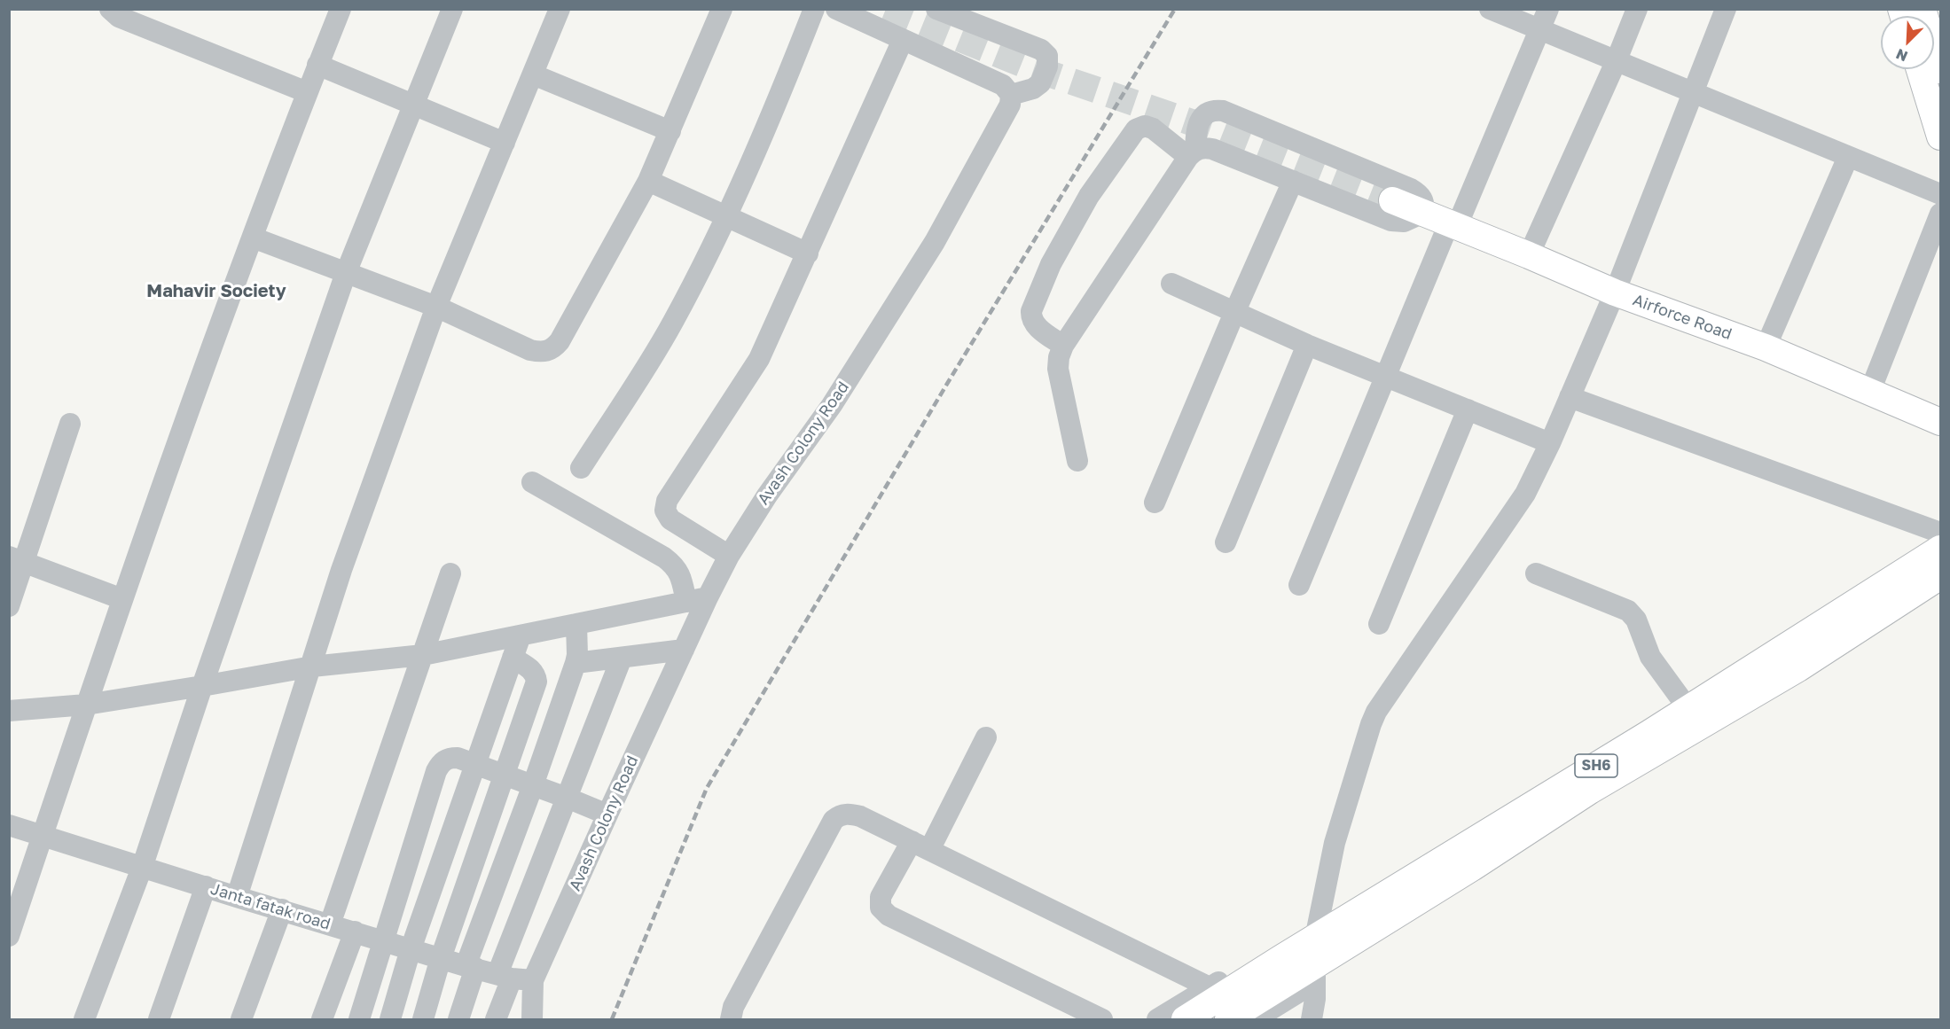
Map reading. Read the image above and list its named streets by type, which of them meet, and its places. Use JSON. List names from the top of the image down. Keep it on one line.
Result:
{"streets":{"main road":["Airforce Road","SH6"],"street":["Avash Colony Road","Janta fatak road"]},"crossings":[["Avash Colony Road","Janta fatak road"]],"districts":["Mahavir Society"],"north":"bottom left"}
